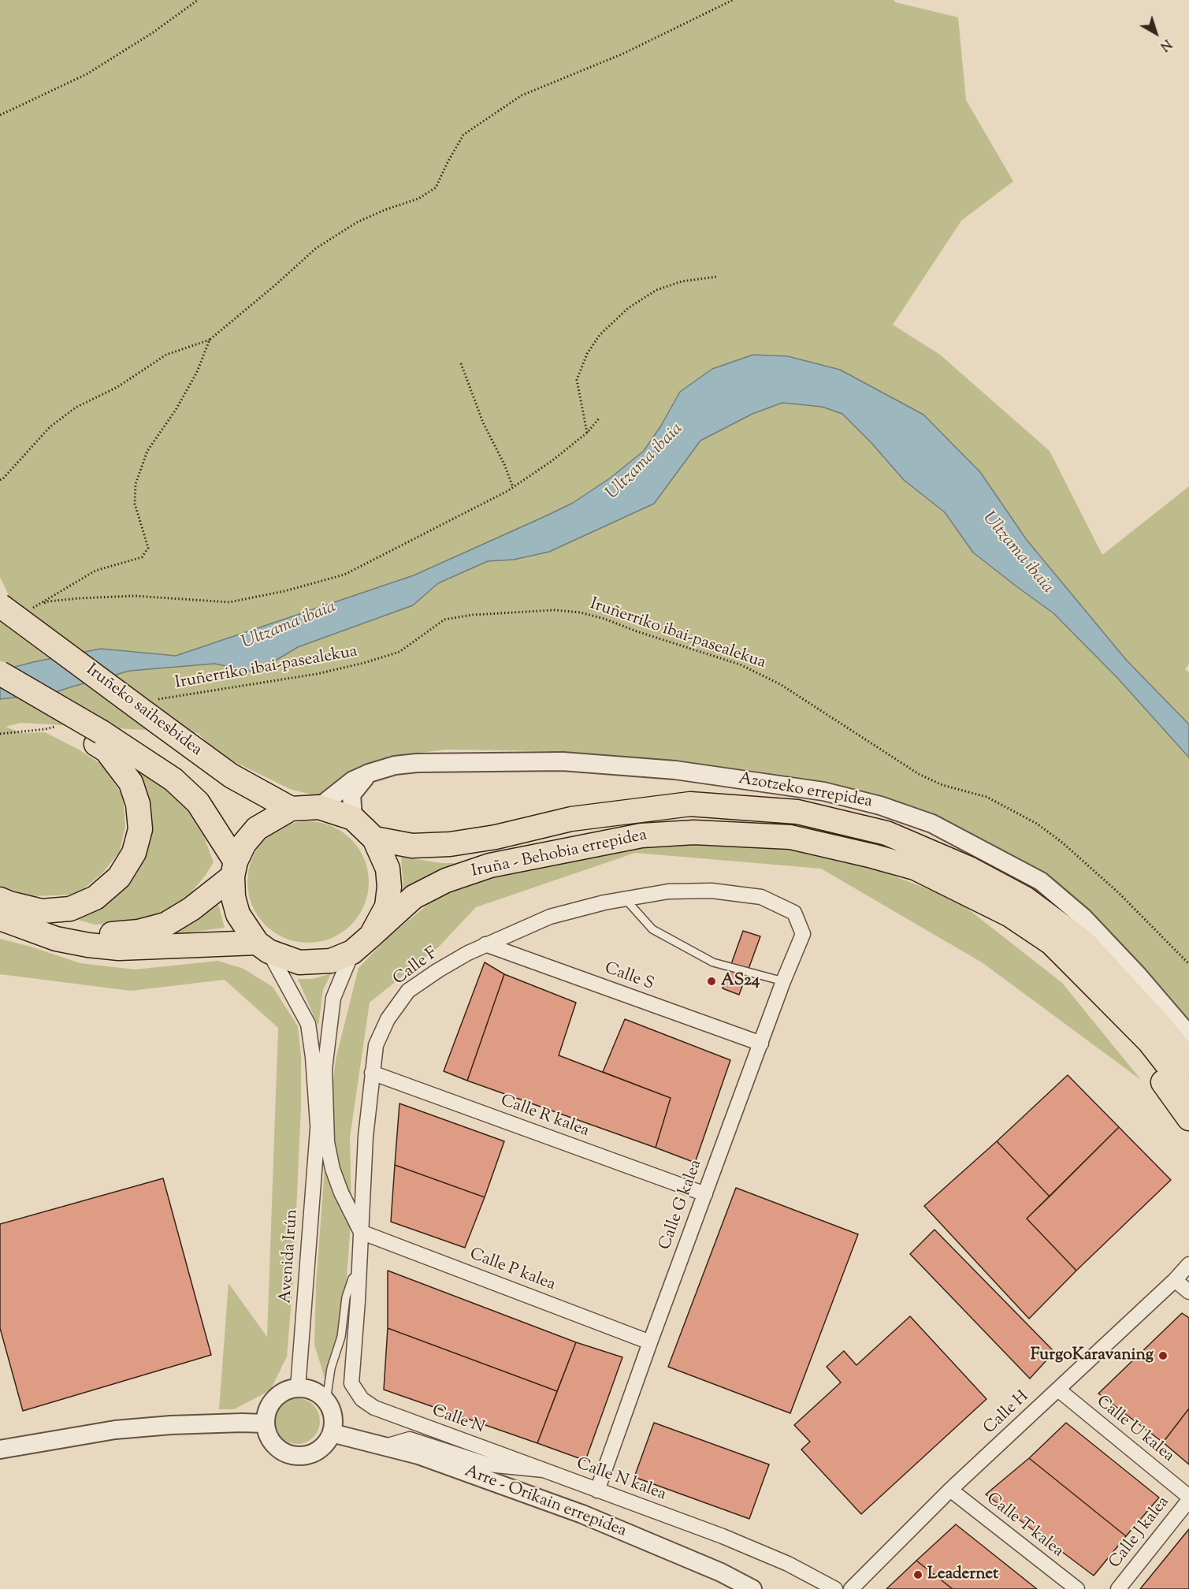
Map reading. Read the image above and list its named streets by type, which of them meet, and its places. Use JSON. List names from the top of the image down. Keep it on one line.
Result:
{"streets":{"highway":["Iruñeko saihesbidea","Iruña - Behobia errepidea"],"street":["Azotzeko errepidea","Calle F","Calle S","Calle R kalea","Calle G kalea","Avenida Irún","Calle P kalea","Calle H","Calle N","Calle U kalea","Calle N kalea","Arre - Orikain errepidea","Calle T kalea","Calle J kalea"],"path":["Iruñerriko ibai-pasealekua"]},"crossings":[["Iruñeko saihesbidea","Azotzeko errepidea"],["Iruñeko saihesbidea","Iruña - Behobia errepidea"],["Iruñeko saihesbidea","Avenida Irún"],["Azotzeko errepidea","Iruña - Behobia errepidea"],["Azotzeko errepidea","Avenida Irún"],["Iruña - Behobia errepidea","Avenida Irún"],["Calle F","Calle S"],["Calle F","Calle R kalea"],["Calle F","Calle G kalea"],["Calle F","Avenida Irún"],["Calle F","Calle P kalea"],["Calle F","Calle N"],["Calle S","Calle G kalea"],["Calle R kalea","Calle G kalea"],["Calle G kalea","Calle P kalea"],["Calle G kalea","Calle N kalea"],["Avenida Irún","Calle P kalea"],["Avenida Irún","Arre - Orikain errepidea"],["Calle H","Calle U kalea"],["Calle H","Calle T kalea"],["Calle N","Calle N kalea"],["Calle U kalea","Calle J kalea"],["Calle N kalea","Arre - Orikain errepidea"]],"water":["Ultzama ibaia"],"places":["AS24","FurgoKaravaning","Leadernet"],"north":"bottom right"}
